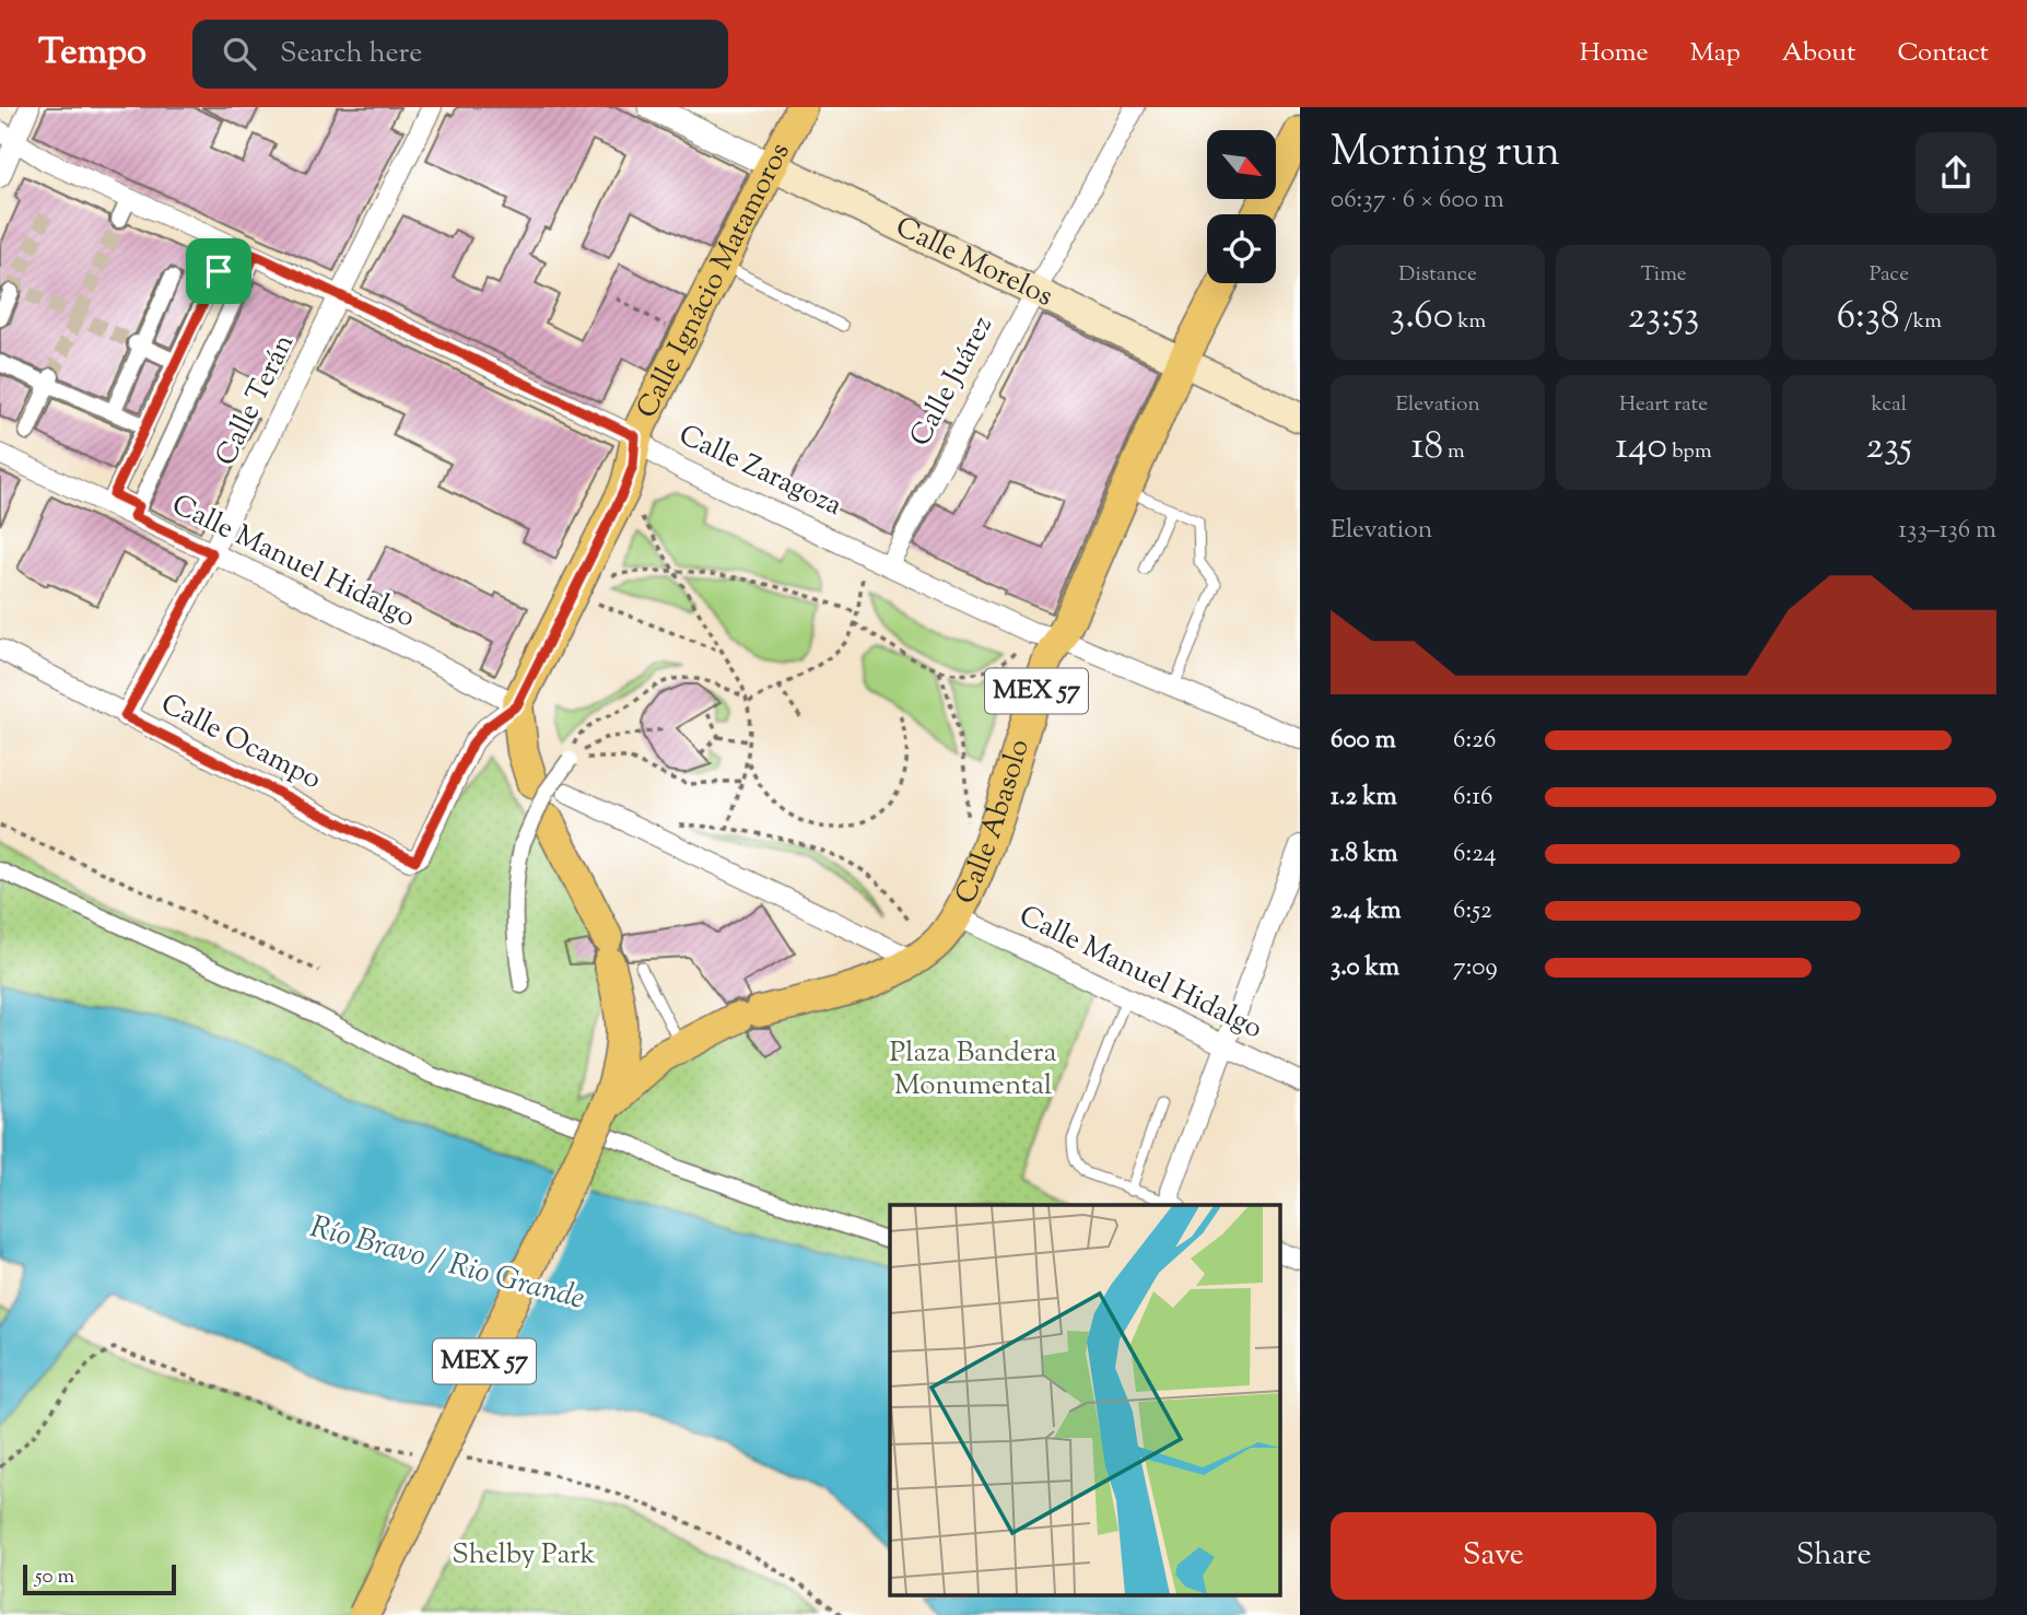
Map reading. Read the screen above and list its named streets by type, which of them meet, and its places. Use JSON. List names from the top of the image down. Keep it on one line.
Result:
{"streets":{"main road":["Calle Morelos","Calle Ignácio Matamoros","MEX 57","Calle Abasolo"],"street":["Calle Juárez","Calle Terán","Calle Zaragoza","Calle Manuel Hidalgo","Calle Ocampo"]},"crossings":[["Calle Morelos","Calle Ignácio Matamoros"],["Calle Morelos","Calle Juárez"],["Calle Morelos","Calle Abasolo"],["Calle Ignácio Matamoros","Calle Zaragoza"],["Calle Ignácio Matamoros","Calle Manuel Hidalgo"],["Calle Ignácio Matamoros","Calle Ocampo"],["Calle Juárez","Calle Zaragoza"],["Calle Terán","Calle Zaragoza"],["Calle Terán","Calle Manuel Hidalgo"],["Calle Terán","Calle Ocampo"],["Calle Zaragoza","Calle Abasolo"],["Calle Manuel Hidalgo","Calle Abasolo"],["MEX 57","Calle Abasolo"]],"water":["Río Bravo / Rio Grande"],"parks":["Plaza Bandera Monumental","Shelby Park"],"scale_bar":"50 m","north":"bottom right","page":{"header":"Tempo","search":"Search here","nav":["Home","Map","About","Contact"],"heading":["Morning run","06:37 · 6 × 600 m"],"stats":[["Distance","3.60 km"],["Time","23:53"],["Pace","6:38 /km"],["Elevation","18 m"],["Heart rate","140 bpm"],["kcal","235"]],"chart":["Elevation","133–136 m"],"list":[{"name":"600 m","note":"6:26"},{"name":"1.2 km","note":"6:16"},{"name":"1.8 km","note":"6:24"},{"name":"2.4 km","note":"6:52"},{"name":"3.0 km","note":"7:09"}],"buttons":["Save","Share"],"scale":"50 m"}}
